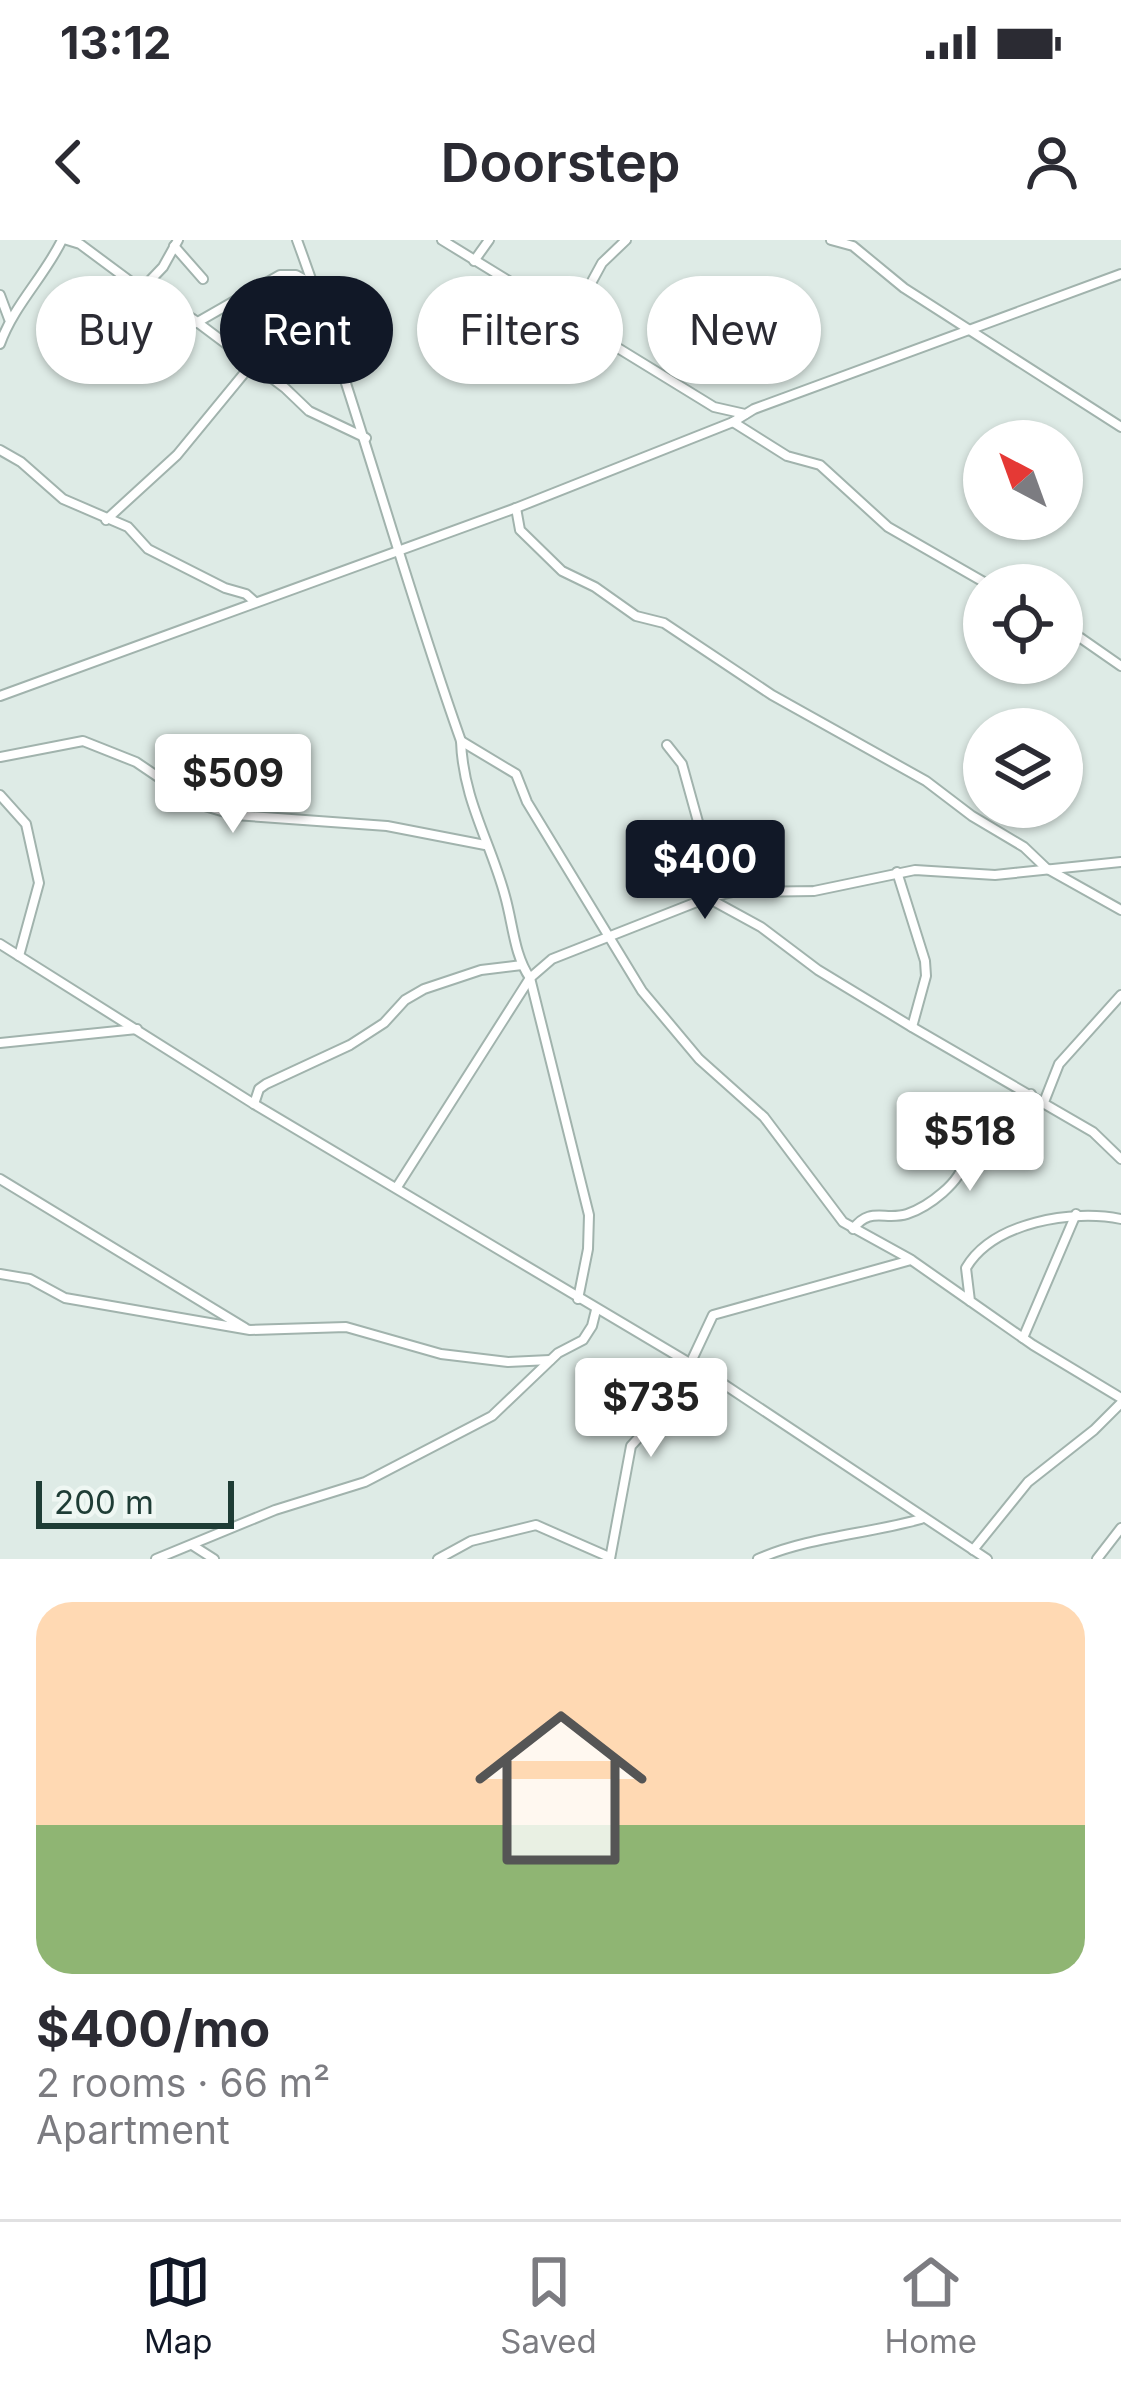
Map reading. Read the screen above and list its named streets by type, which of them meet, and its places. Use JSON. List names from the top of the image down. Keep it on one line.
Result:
{"scale_bar":"200 m","north":"top left","page":{"status":"13:12","header":"Doorstep","chip":["Buy","Rent","Filters","New"],"price":["$509","$400","$518","$735"],"scale":"200 m","list":[{"name":"$400/mo","note":"2 rooms · 66 m² · Apartment"}],"tabs":["Map","Saved","Home"]}}
